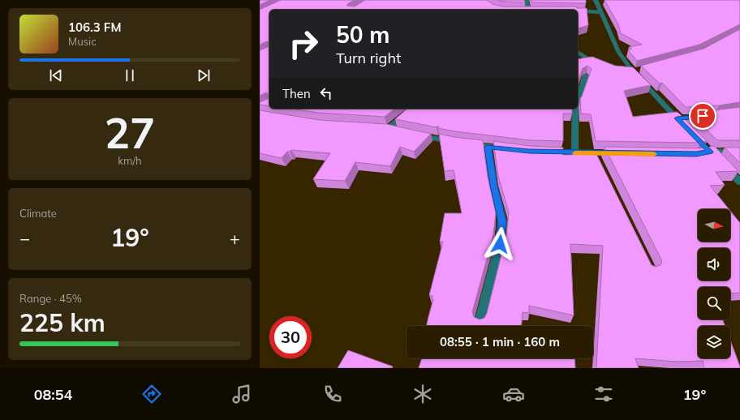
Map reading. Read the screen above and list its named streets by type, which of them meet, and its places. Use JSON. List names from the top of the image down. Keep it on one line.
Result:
{"north":"right","page":{"turn":["50 m","Turn right"],"song":["106.3 FM","Music"],"then":"Then","tile":[["27","km/h"],"Climate",["Range · 45%","225 km"]],"heat":["−","19°","+"],"limit":"30","trip":"08:55 · 1 min · 160 m","tabs":["08:54","19°"]}}
